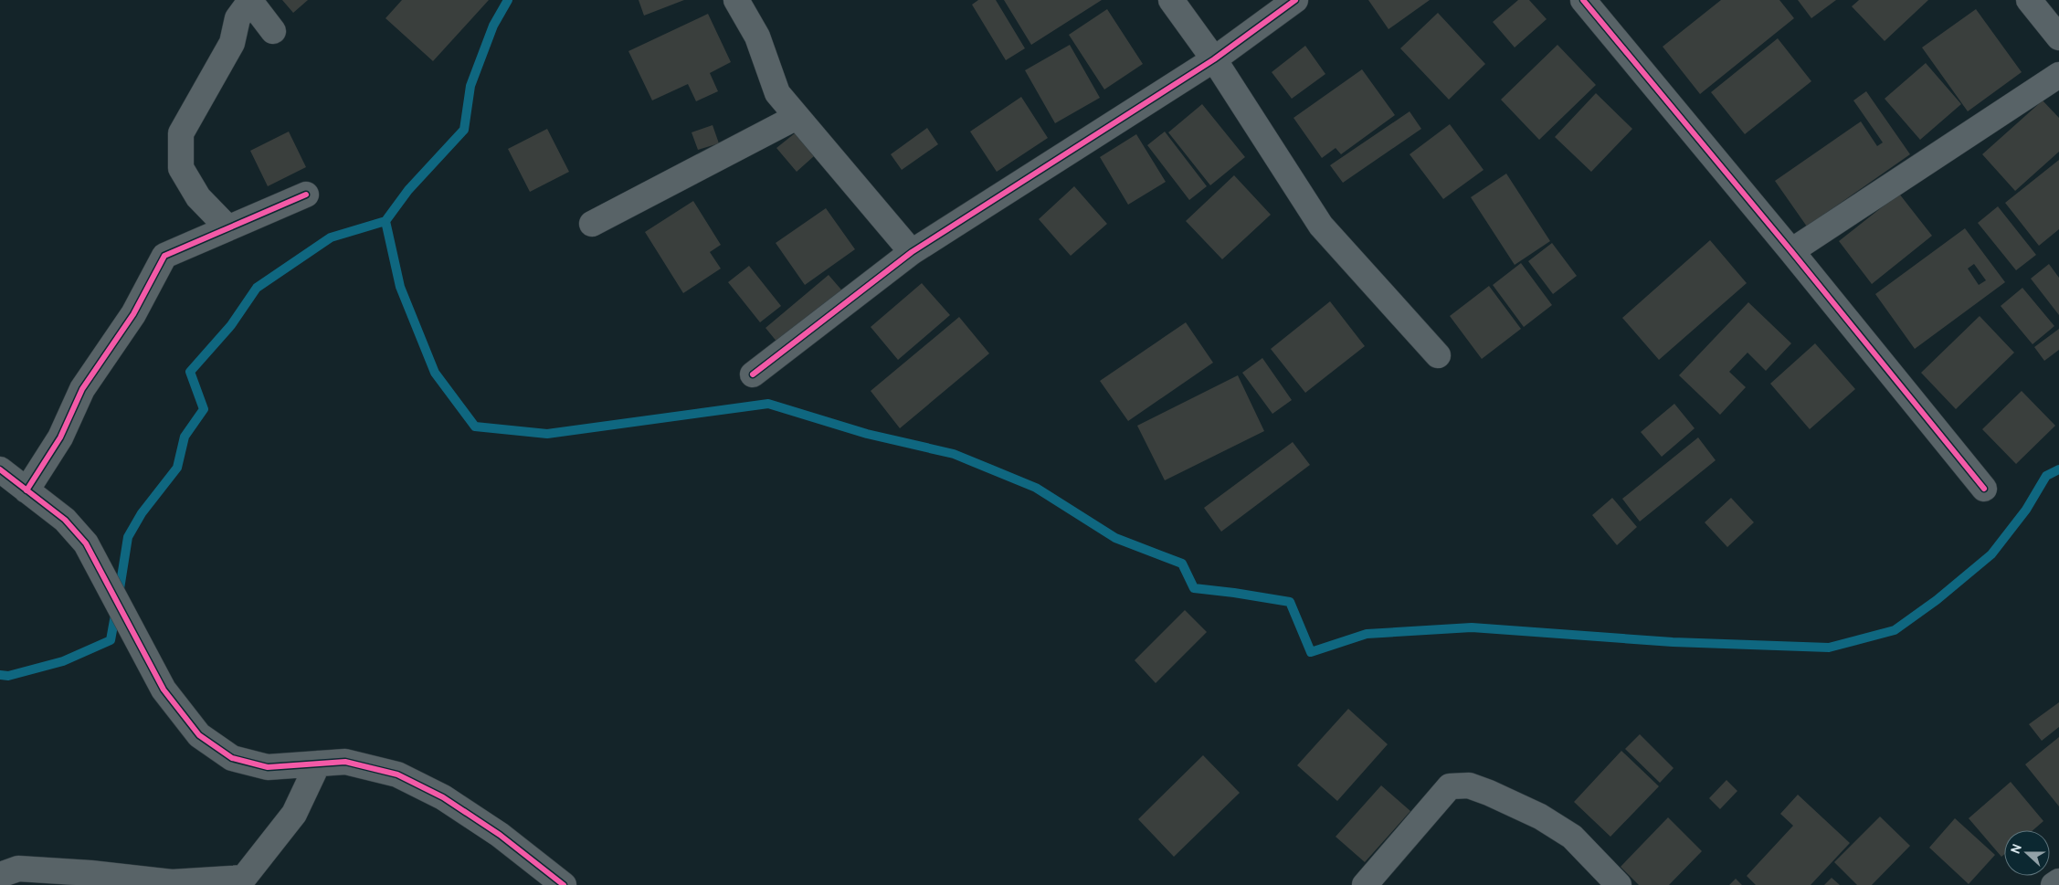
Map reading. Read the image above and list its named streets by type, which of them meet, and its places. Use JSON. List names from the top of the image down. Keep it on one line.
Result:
{"north":"left"}
